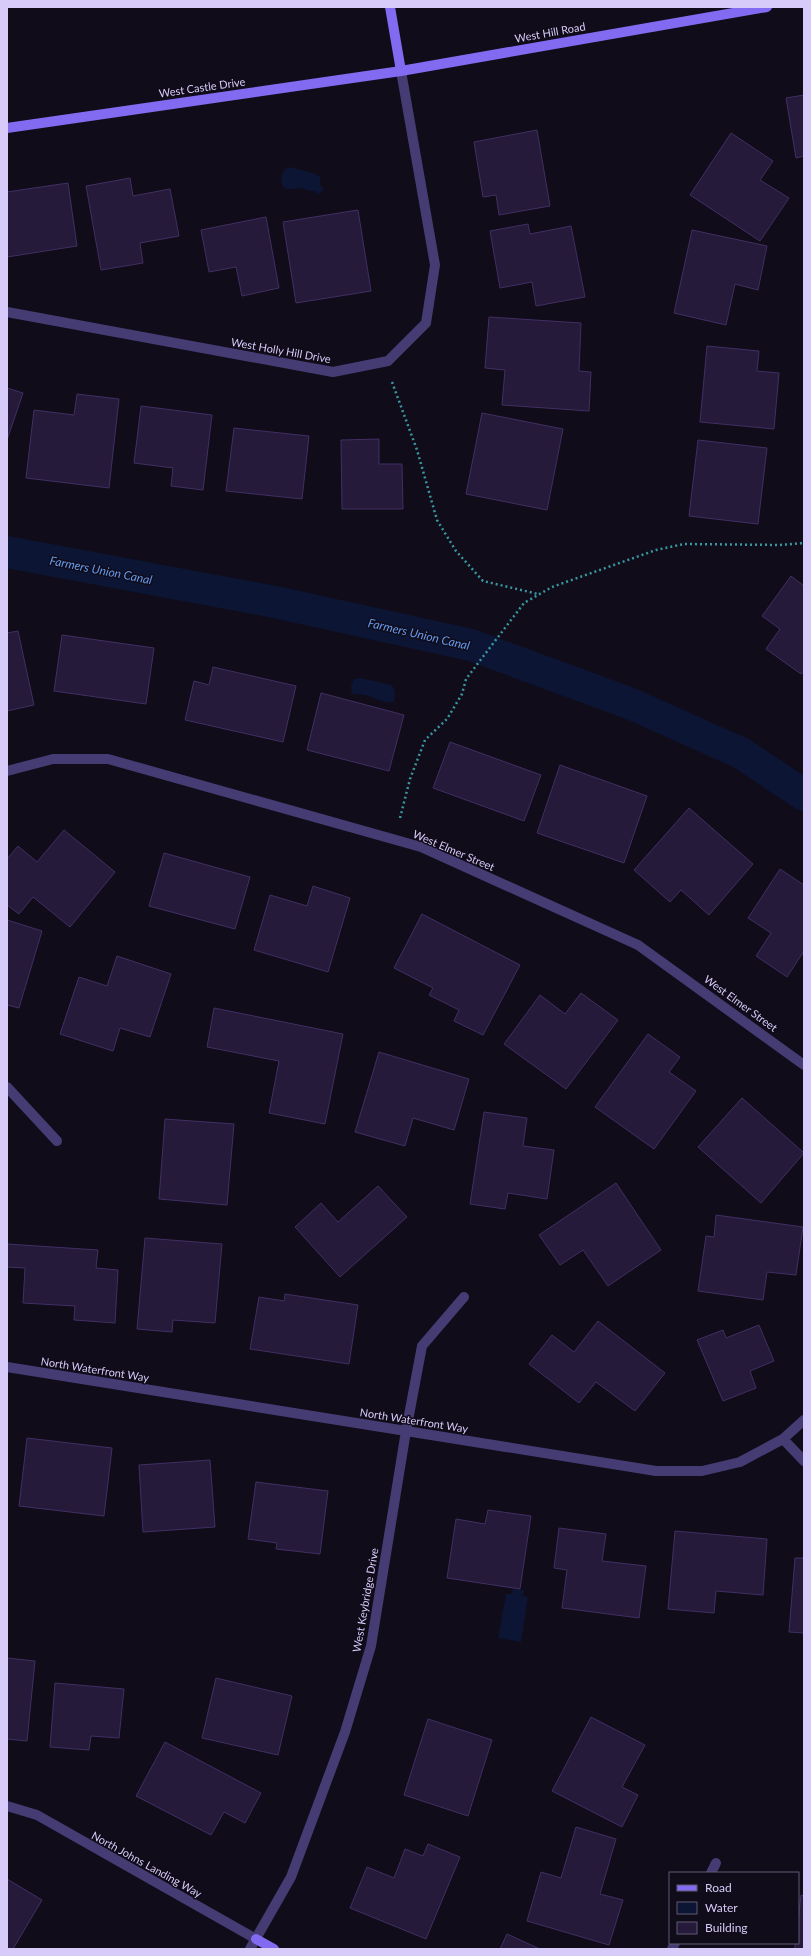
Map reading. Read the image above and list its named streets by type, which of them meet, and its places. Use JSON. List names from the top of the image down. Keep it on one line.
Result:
{"streets":{"street":["West Hill Road","West Castle Drive","West Holly Hill Drive","West Elmer Street","North Waterfront Way","West Keybridge Drive","North Johns Landing Way"]},"crossings":[["West Hill Road","West Castle Drive"],["West Hill Road","West Holly Hill Drive"],["West Castle Drive","West Holly Hill Drive"],["North Waterfront Way","West Keybridge Drive"],["West Keybridge Drive","North Johns Landing Way"]],"water":["Farmers Union Canal"],"legend":["Road","Water","Building"]}
